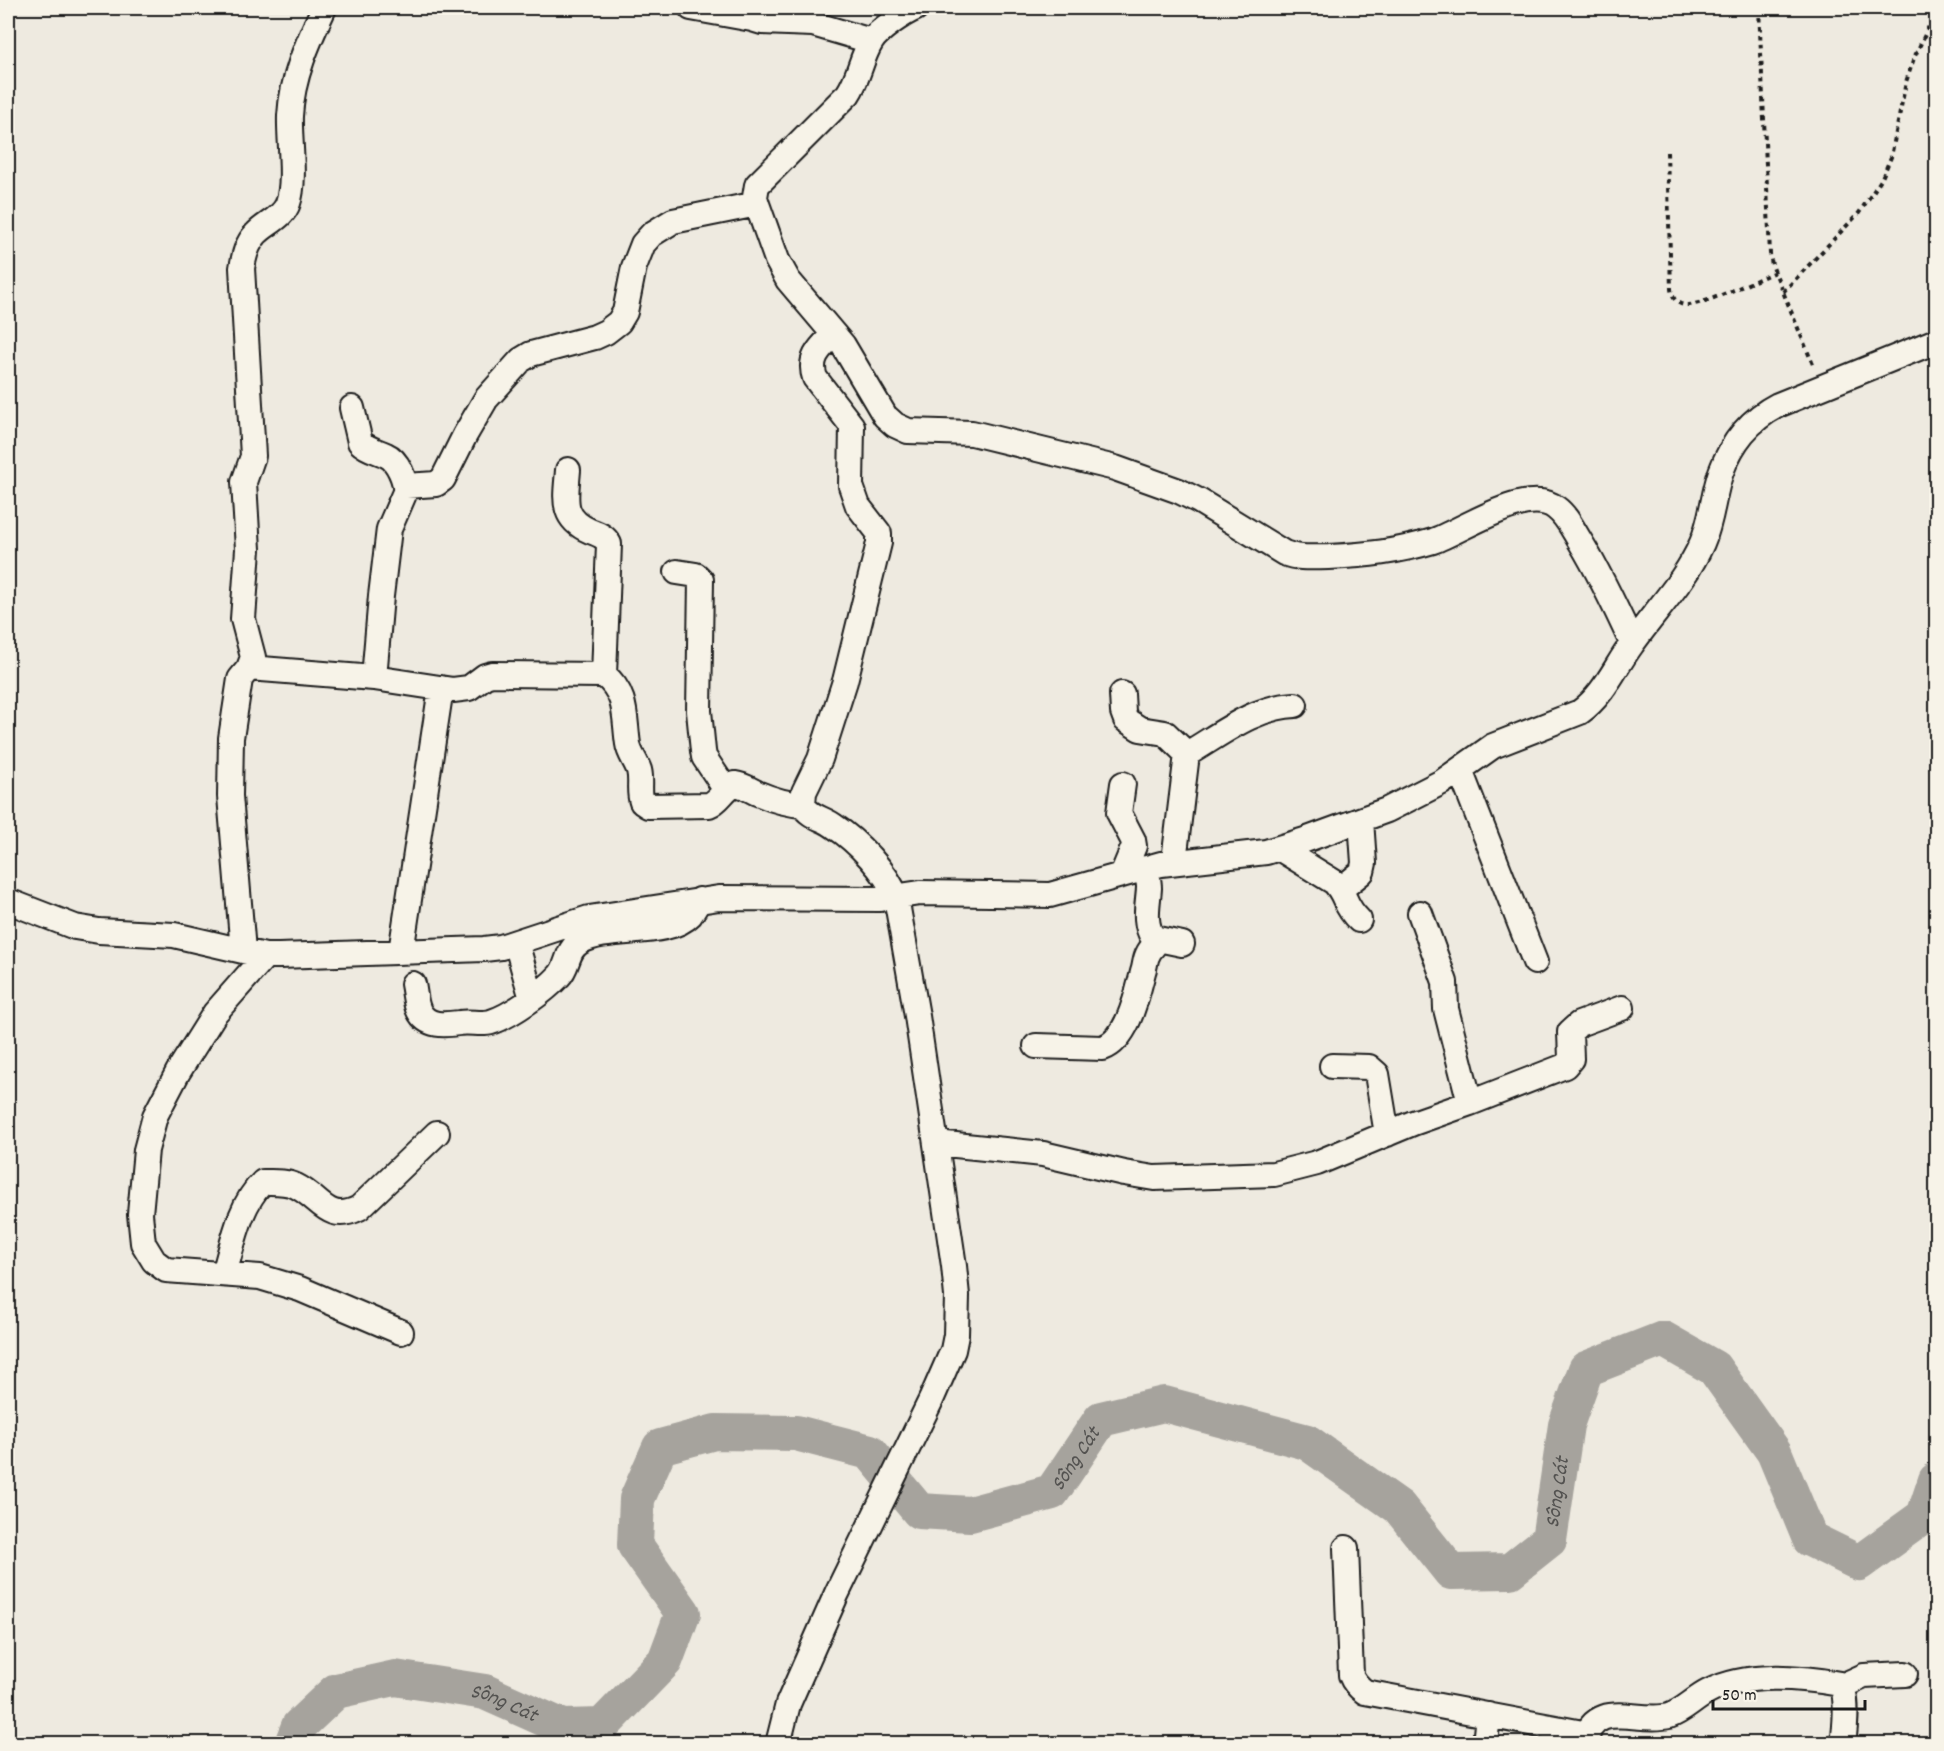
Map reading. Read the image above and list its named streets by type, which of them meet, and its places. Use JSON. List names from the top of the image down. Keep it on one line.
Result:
{"water":["Sông Cát"],"scale_bar":"50 m"}
